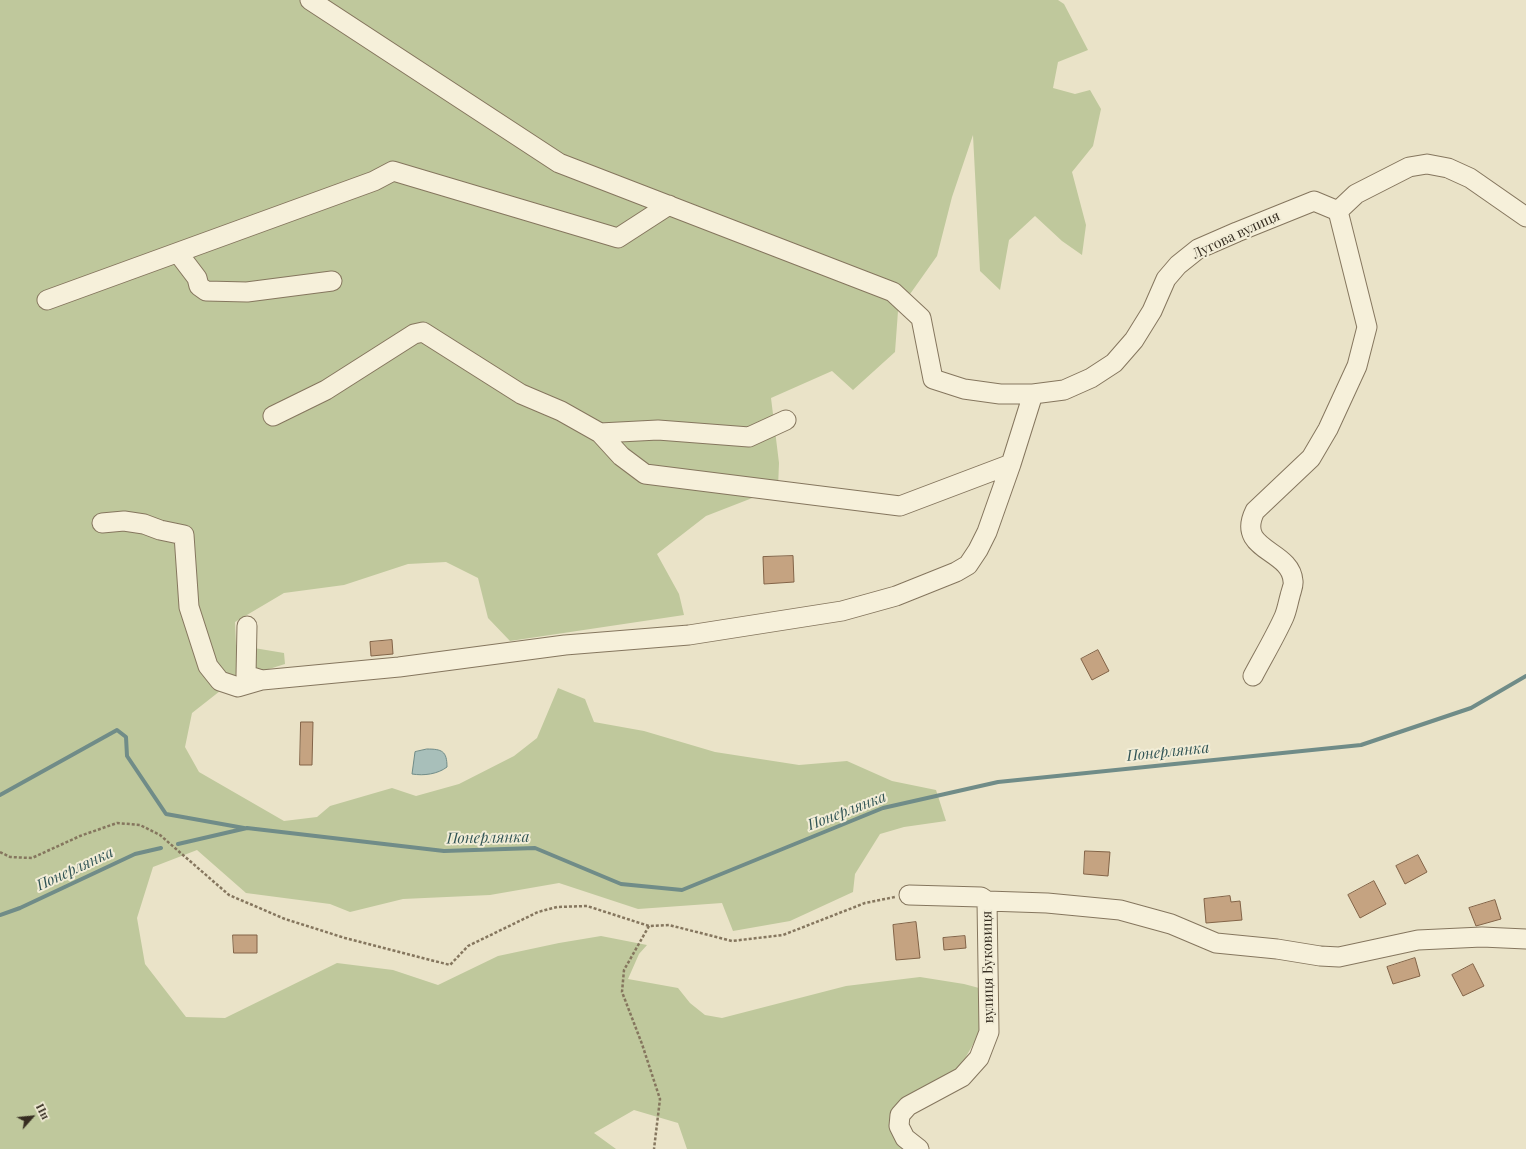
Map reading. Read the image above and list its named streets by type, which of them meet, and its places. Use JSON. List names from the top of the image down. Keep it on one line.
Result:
{"streets":{"street":["Лугова вулиця","вулиця Буковиця"]},"water":["Понерлянка"],"north":"top right"}
